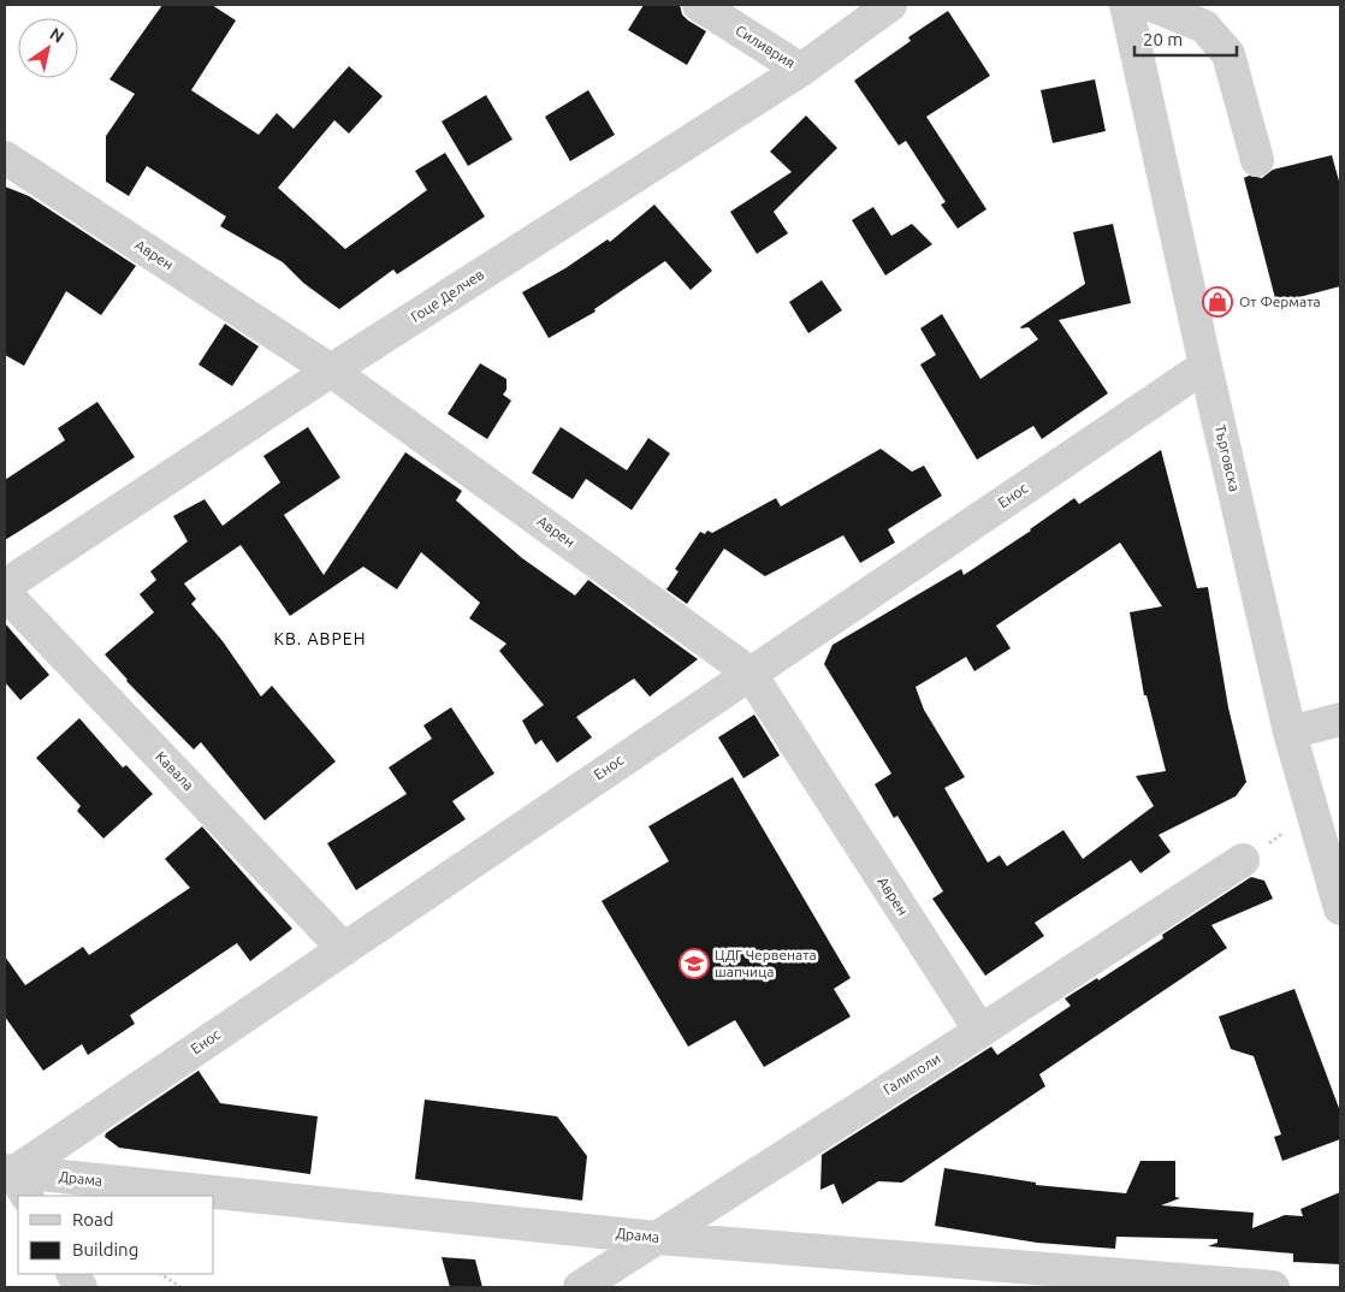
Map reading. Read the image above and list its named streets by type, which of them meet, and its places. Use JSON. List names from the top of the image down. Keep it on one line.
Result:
{"streets":{"street":["Силиврия","Аврен","Гоце Делчев","Търговска","Енос","Кавала","Галиполи","Драма"]},"crossings":[["Силиврия","Гоце Делчев"],["Аврен","Гоце Делчев"],["Аврен","Енос"],["Аврен","Галиполи"],["Търговска","Енос"],["Енос","Кавала"],["Енос","Драма"],["Галиполи","Драма"]],"districts":["КВ. АВРЕН"],"places":{"shop":["От Фермата"],"school or university":["ЦДГ Червената шапчица"]},"legend":["Road","Building"],"scale_bar":"20 m","north":"top right"}
